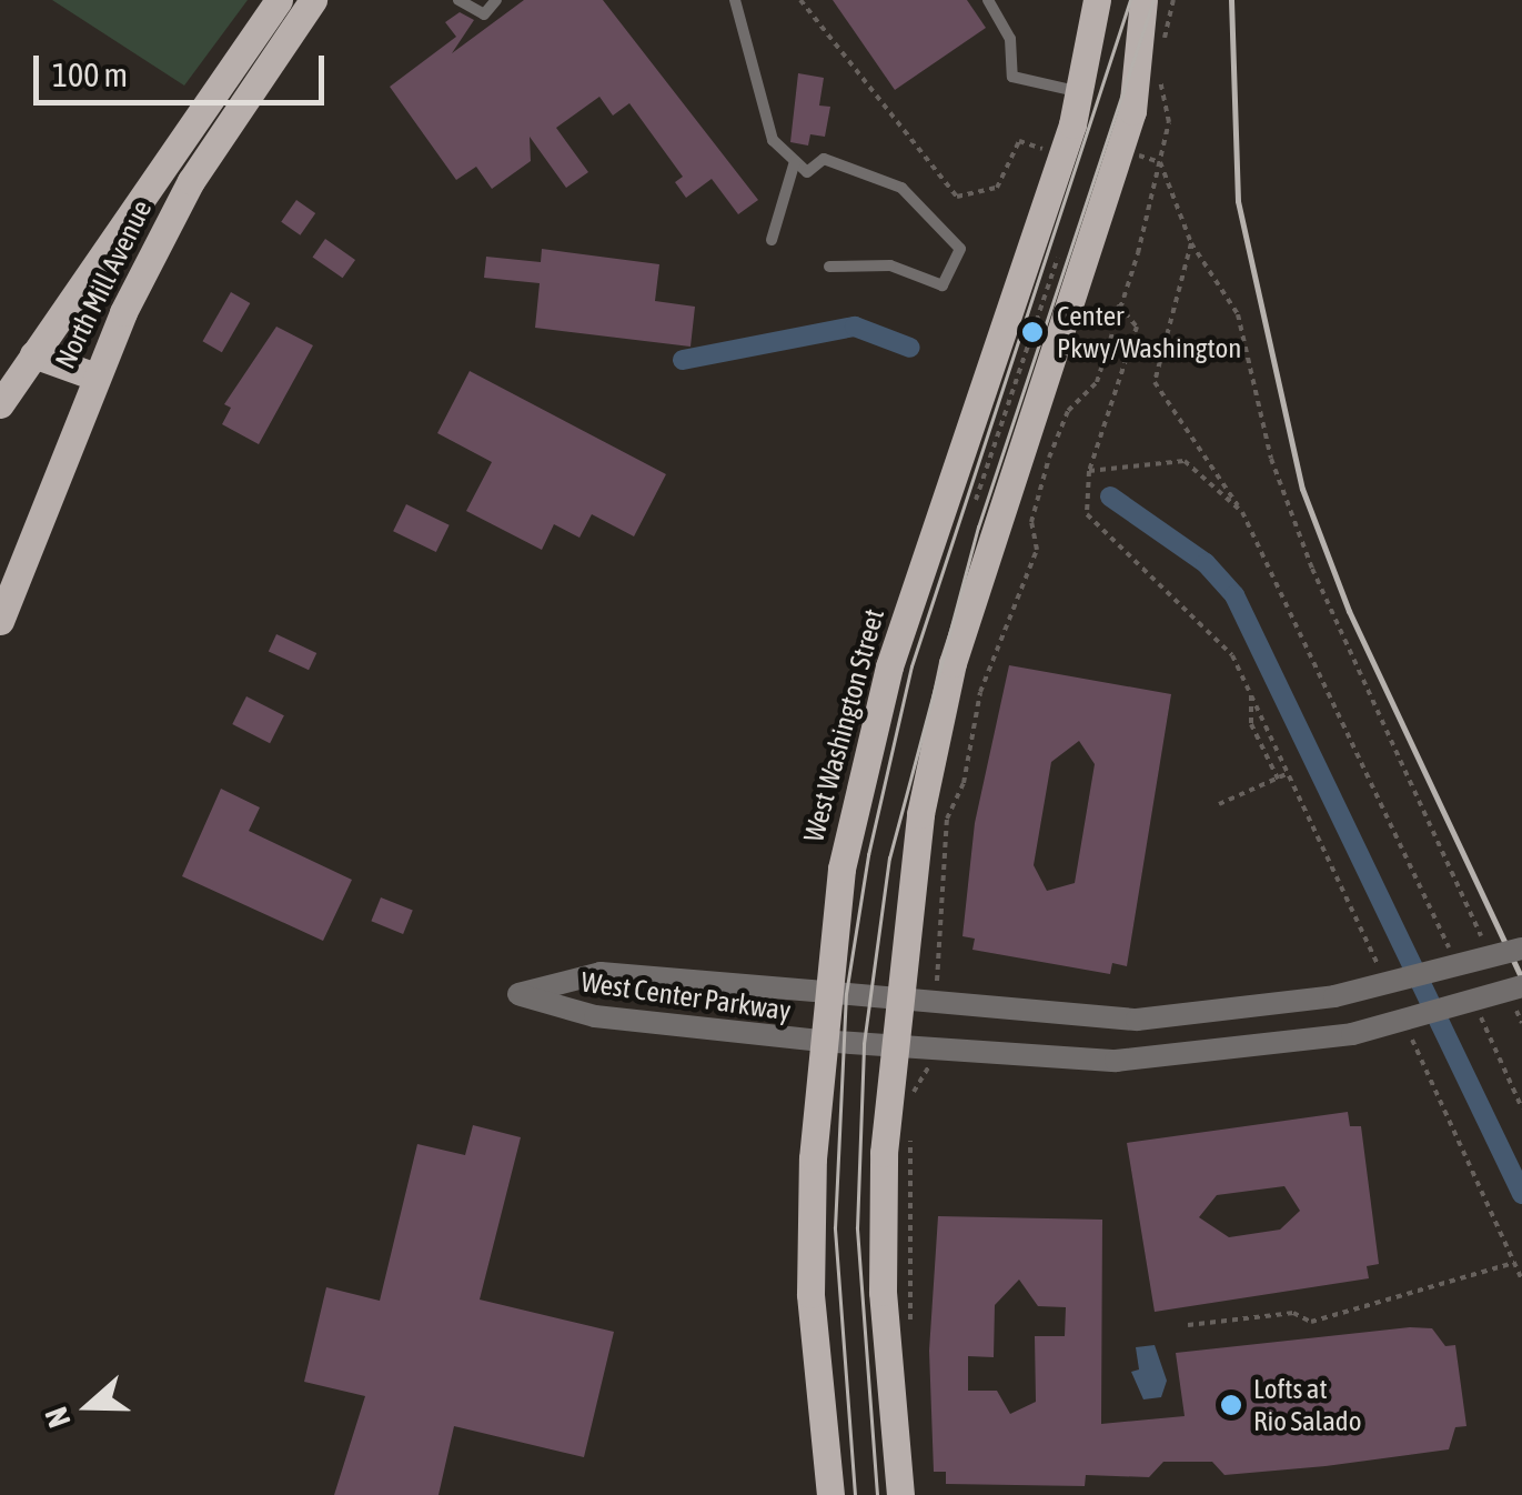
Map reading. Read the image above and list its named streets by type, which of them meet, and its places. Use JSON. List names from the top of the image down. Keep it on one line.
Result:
{"streets":{"main road":["North Mill Avenue","West Washington Street"],"street":["West Center Parkway"]},"crossings":[["West Washington Street","West Center Parkway"]],"places":["Center Pkwy/Washington","Lofts at Rio Salado"],"scale_bar":"100 m","north":"left"}
